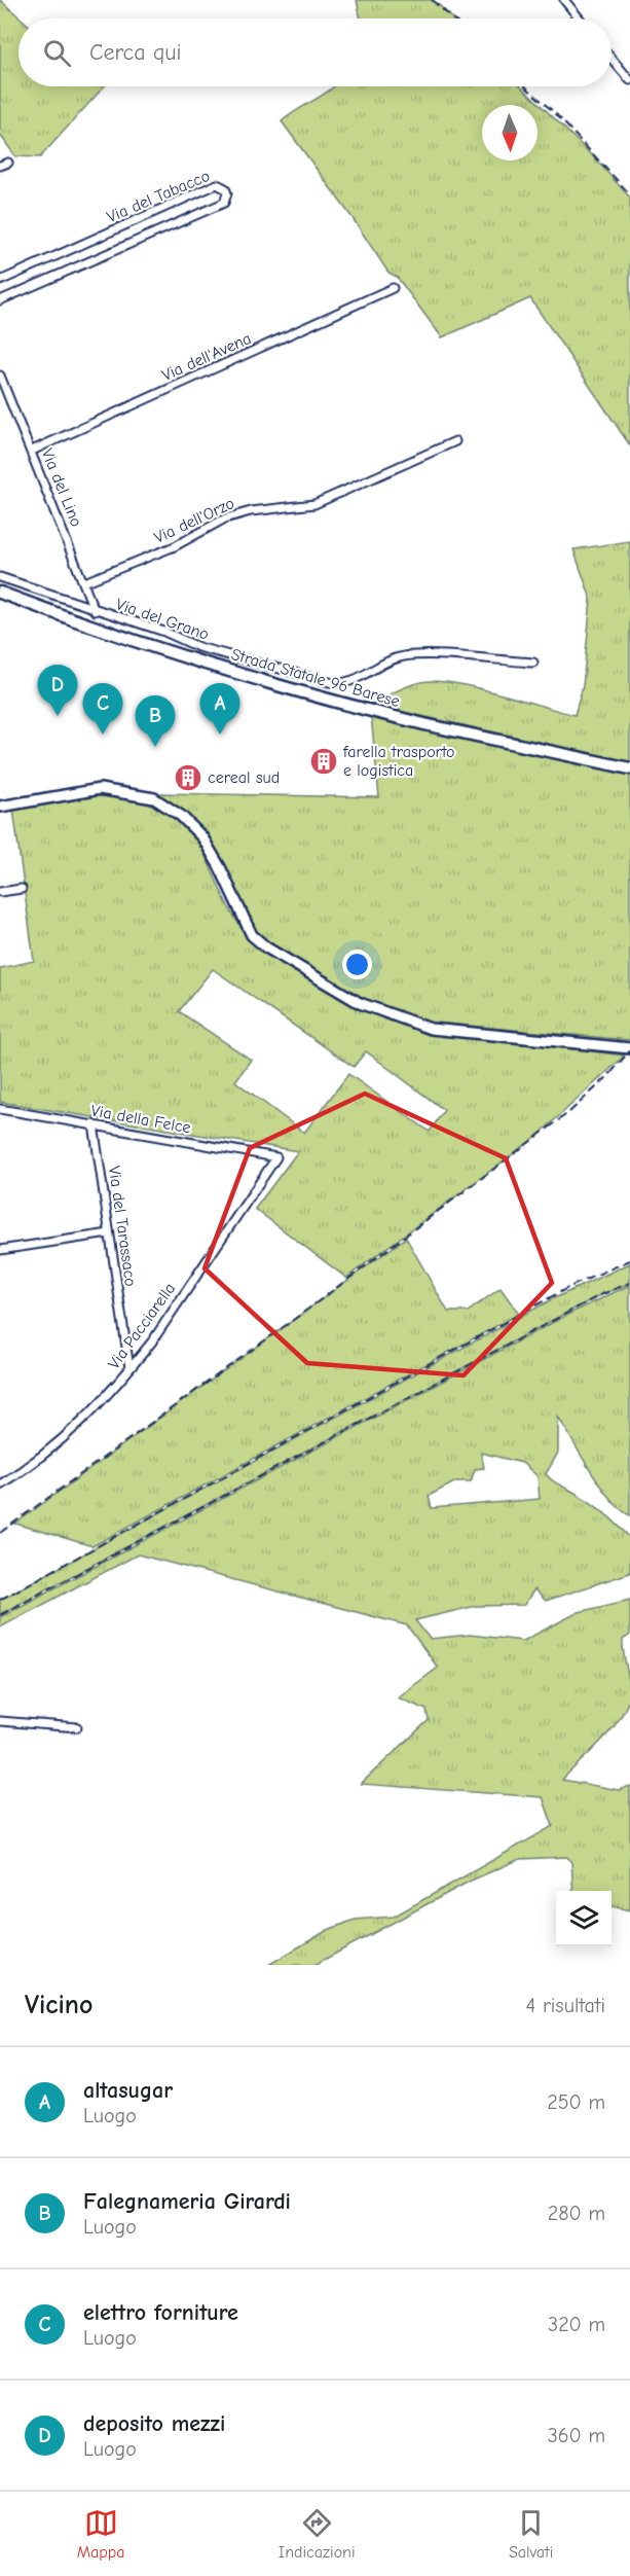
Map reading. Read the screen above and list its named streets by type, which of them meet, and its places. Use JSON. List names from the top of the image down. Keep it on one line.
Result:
{"streets":{"main road":["Strada Statale 96 Barese"],"street":["Via del Tabacco","Via dell'Avena","Via del Lino","Via dell'Orzo","Via del Grano","Via della Felce","Via del Tarassaco","Via Pacciarella"]},"crossings":[["Via dell'Avena","Via del Lino"],["Via del Lino","Via dell'Orzo"],["Via del Lino","Via del Grano"],["Via della Felce","Via del Tarassaco"],["Via della Felce","Via Pacciarella"],["Via del Tarassaco","Via Pacciarella"]],"places":{"building":["farella trasporto e logistica","cereal sud"]},"north":"bottom","page":{"search":"Cerca qui","pins":["D","A","C","B"],"heading":["Vicino","4 risultati"],"list":[{"mark":"A","name":"altasugar","note":"Luogo","value":"250 m"},{"mark":"B","name":"Falegnameria Girardi","note":"Luogo","value":"280 m"},{"mark":"C","name":"elettro forniture","note":"Luogo","value":"320 m"},{"mark":"D","name":"deposito mezzi","note":"Luogo","value":"360 m"}],"nav":["Mappa","Indicazioni","Salvati"]}}
